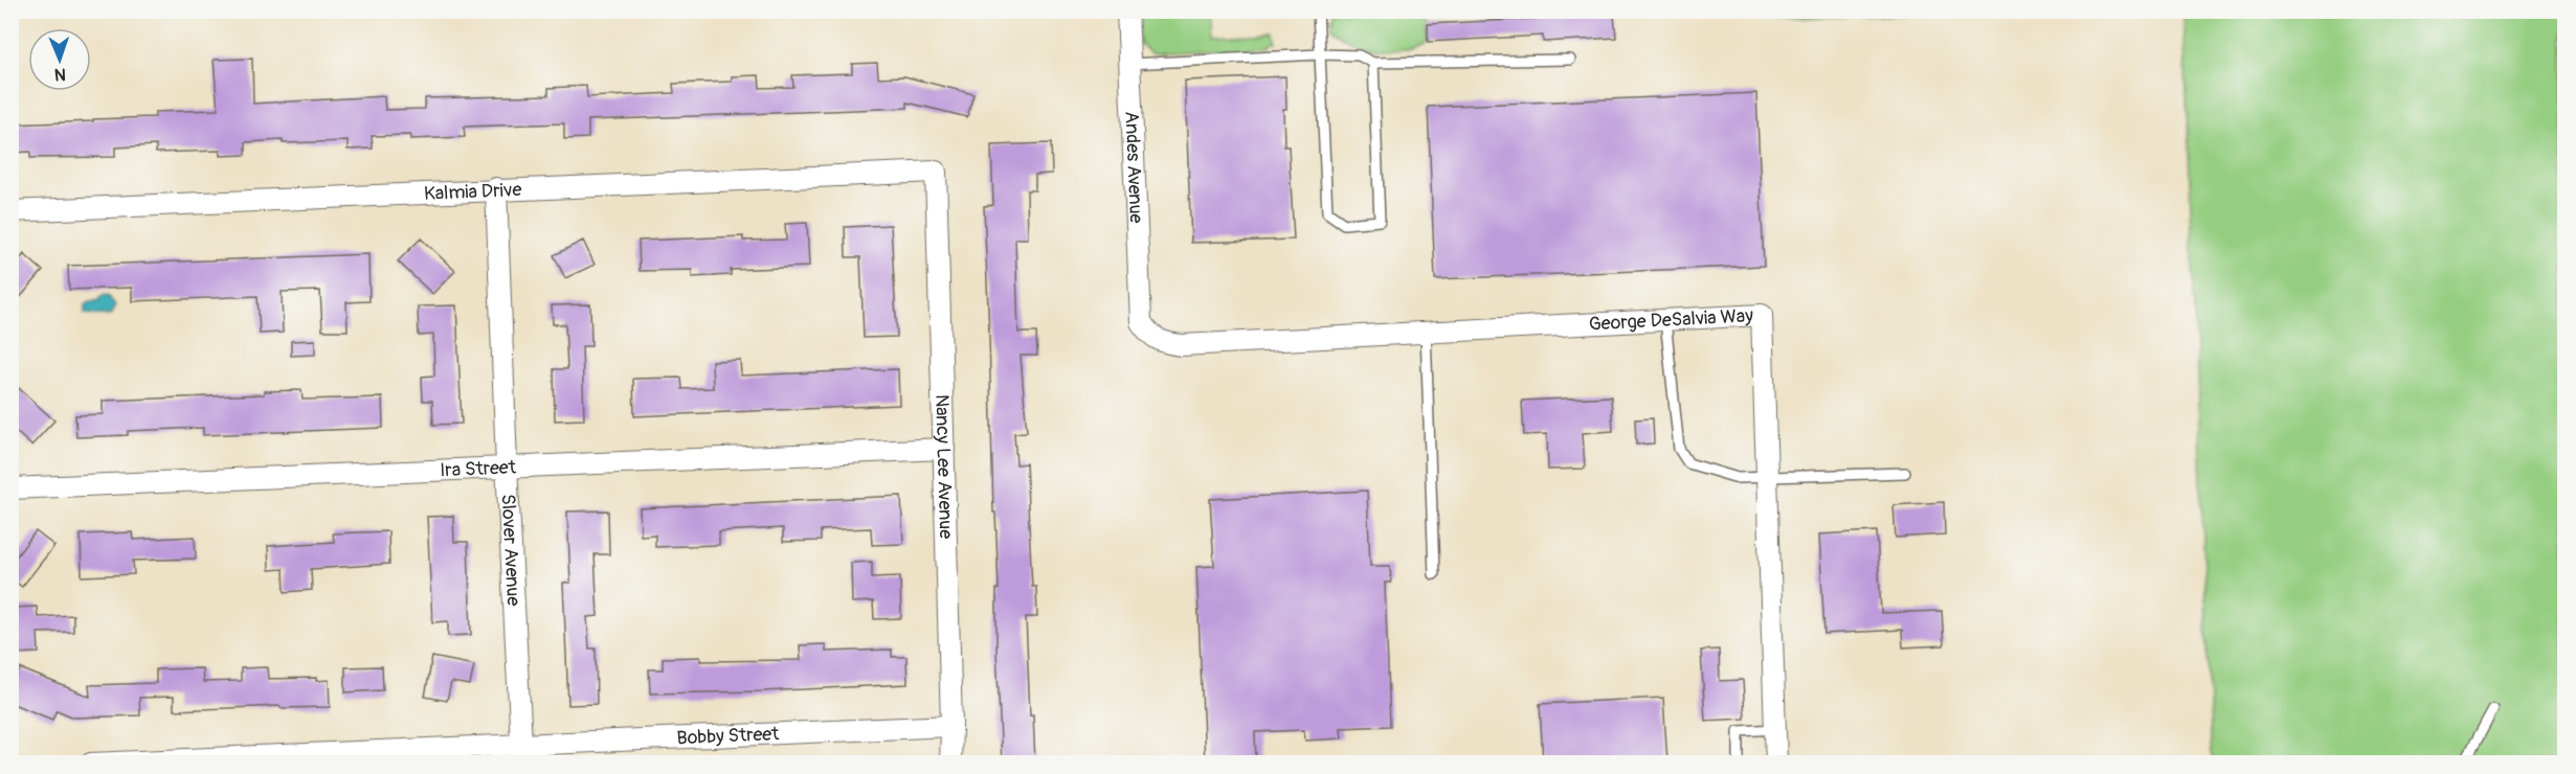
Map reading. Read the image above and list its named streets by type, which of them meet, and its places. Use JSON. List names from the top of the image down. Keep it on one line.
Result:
{"streets":{"street":["Andes Avenue","Kalmia Drive","George DeSalvia Way","Ira Street","Nancy Lee Avenue","Slover Avenue","Bobby Street"]},"crossings":[["Andes Avenue","George DeSalvia Way"],["Kalmia Drive","Nancy Lee Avenue"],["Kalmia Drive","Slover Avenue"],["Ira Street","Nancy Lee Avenue"],["Ira Street","Slover Avenue"],["Nancy Lee Avenue","Bobby Street"],["Slover Avenue","Bobby Street"]],"north":"bottom"}
